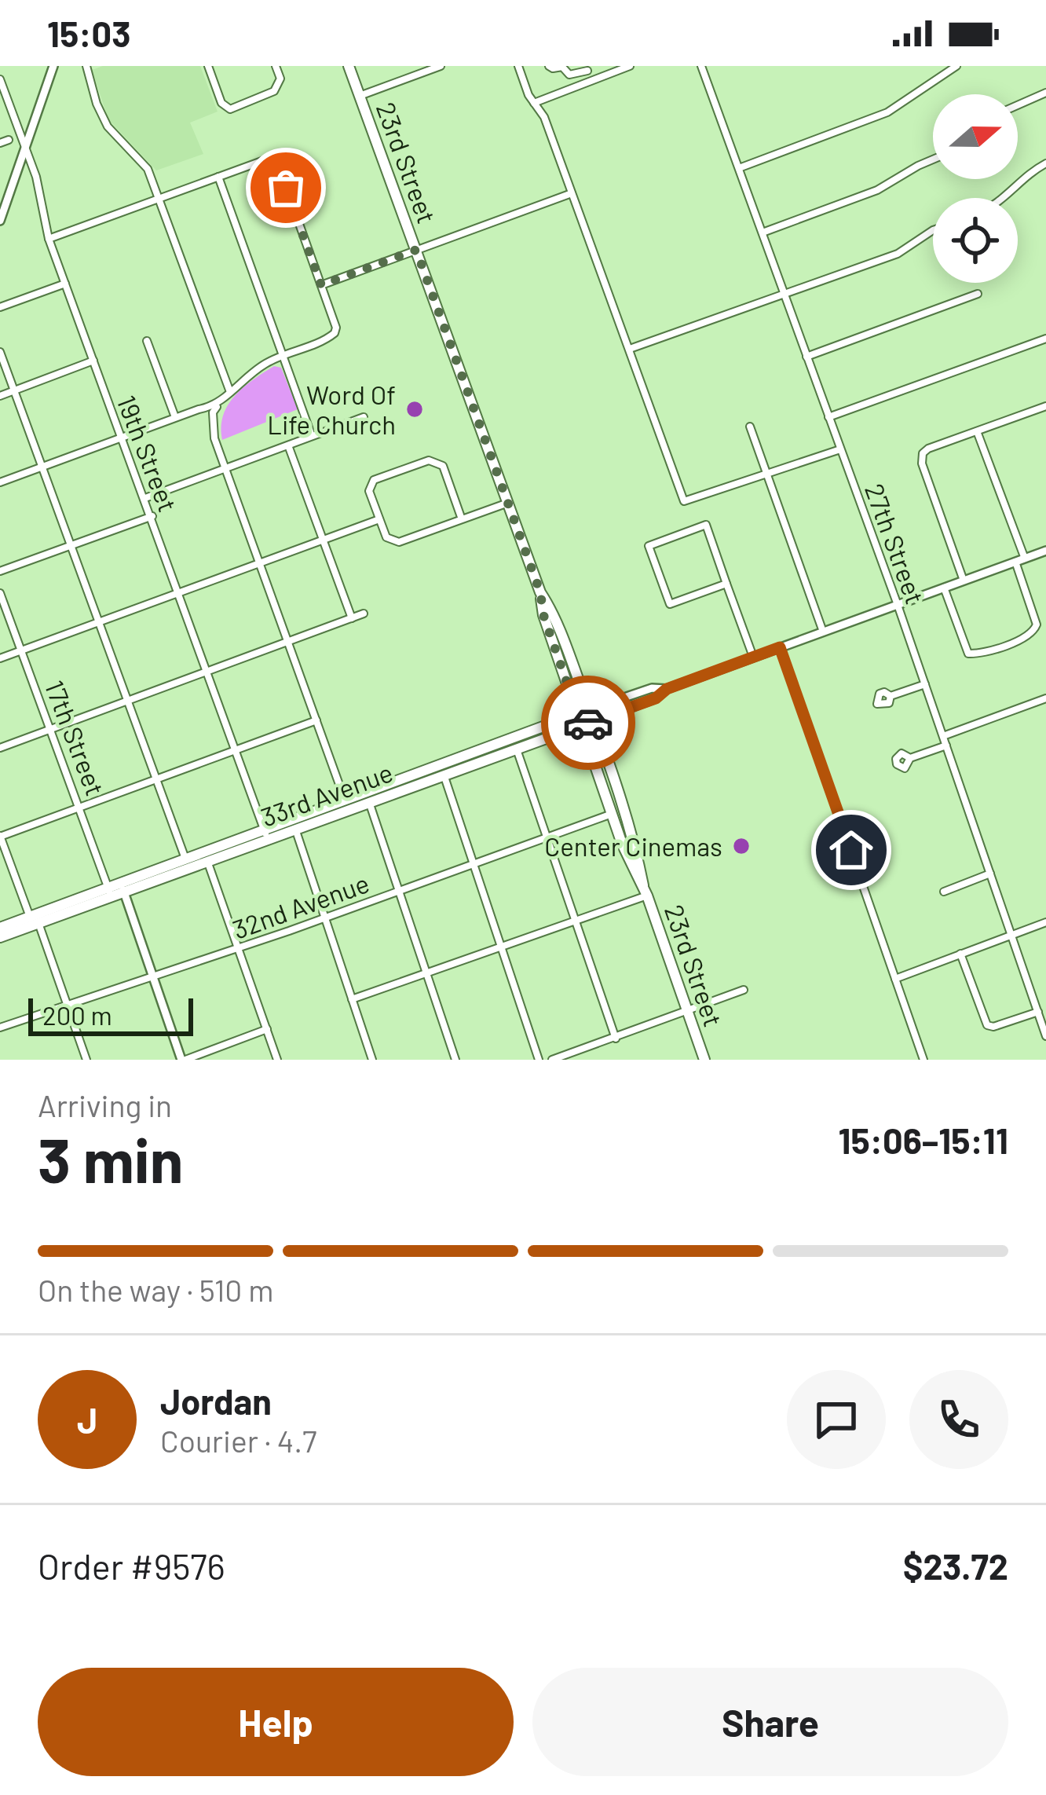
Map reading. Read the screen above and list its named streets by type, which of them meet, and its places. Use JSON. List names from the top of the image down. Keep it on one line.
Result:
{"streets":{"highway":["23rd Street","33rd Avenue"],"street":["19th Street","27th Street","17th Street","32nd Avenue"]},"crossings":[["23rd Street","33rd Avenue"],["23rd Street","32nd Avenue"],["19th Street","33rd Avenue"],["27th Street","33rd Avenue"],["17th Street","33rd Avenue"]],"places":["Word Of Life Church","Center Cinemas"],"scale_bar":"200 m","north":"right","page":{"status":"15:03","scale":"200 m","heading":["3 min","Arriving in","15:06–15:11"],"panel":["Jordan","Courier · 4.7","Order #9576","$23.72"],"bar":"On the way · 510 m","round":"J","buttons":["Help","Share"]}}
